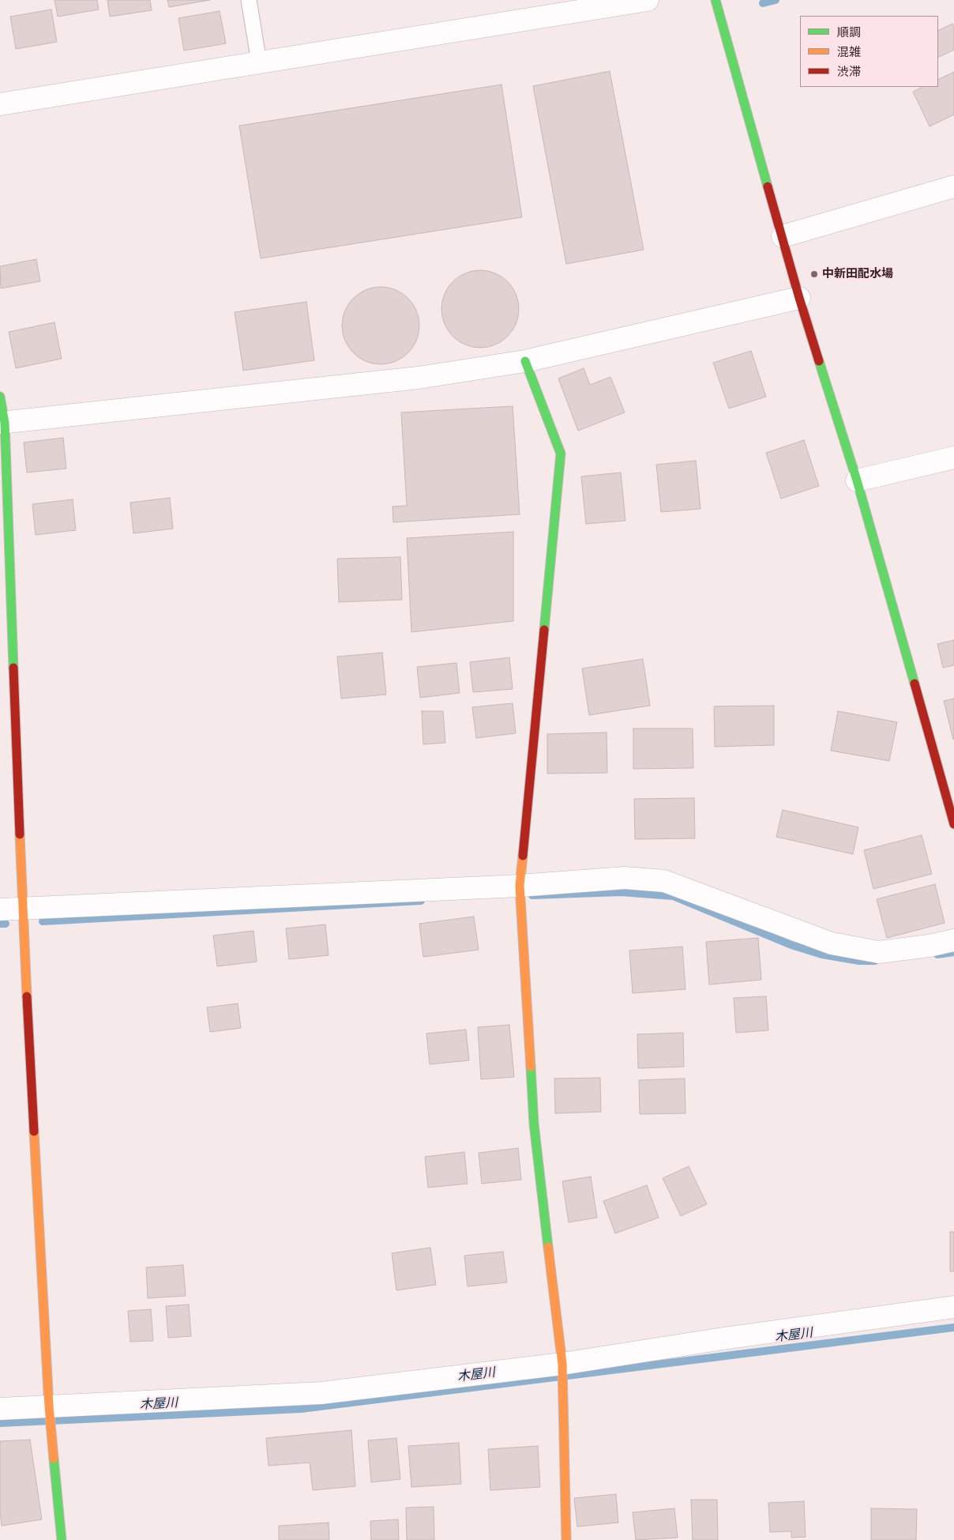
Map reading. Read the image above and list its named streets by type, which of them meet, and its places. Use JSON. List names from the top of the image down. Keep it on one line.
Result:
{"water":["木屋川"],"places":["中新田配水場"],"legend":["順調","混雑","渋滞"]}
